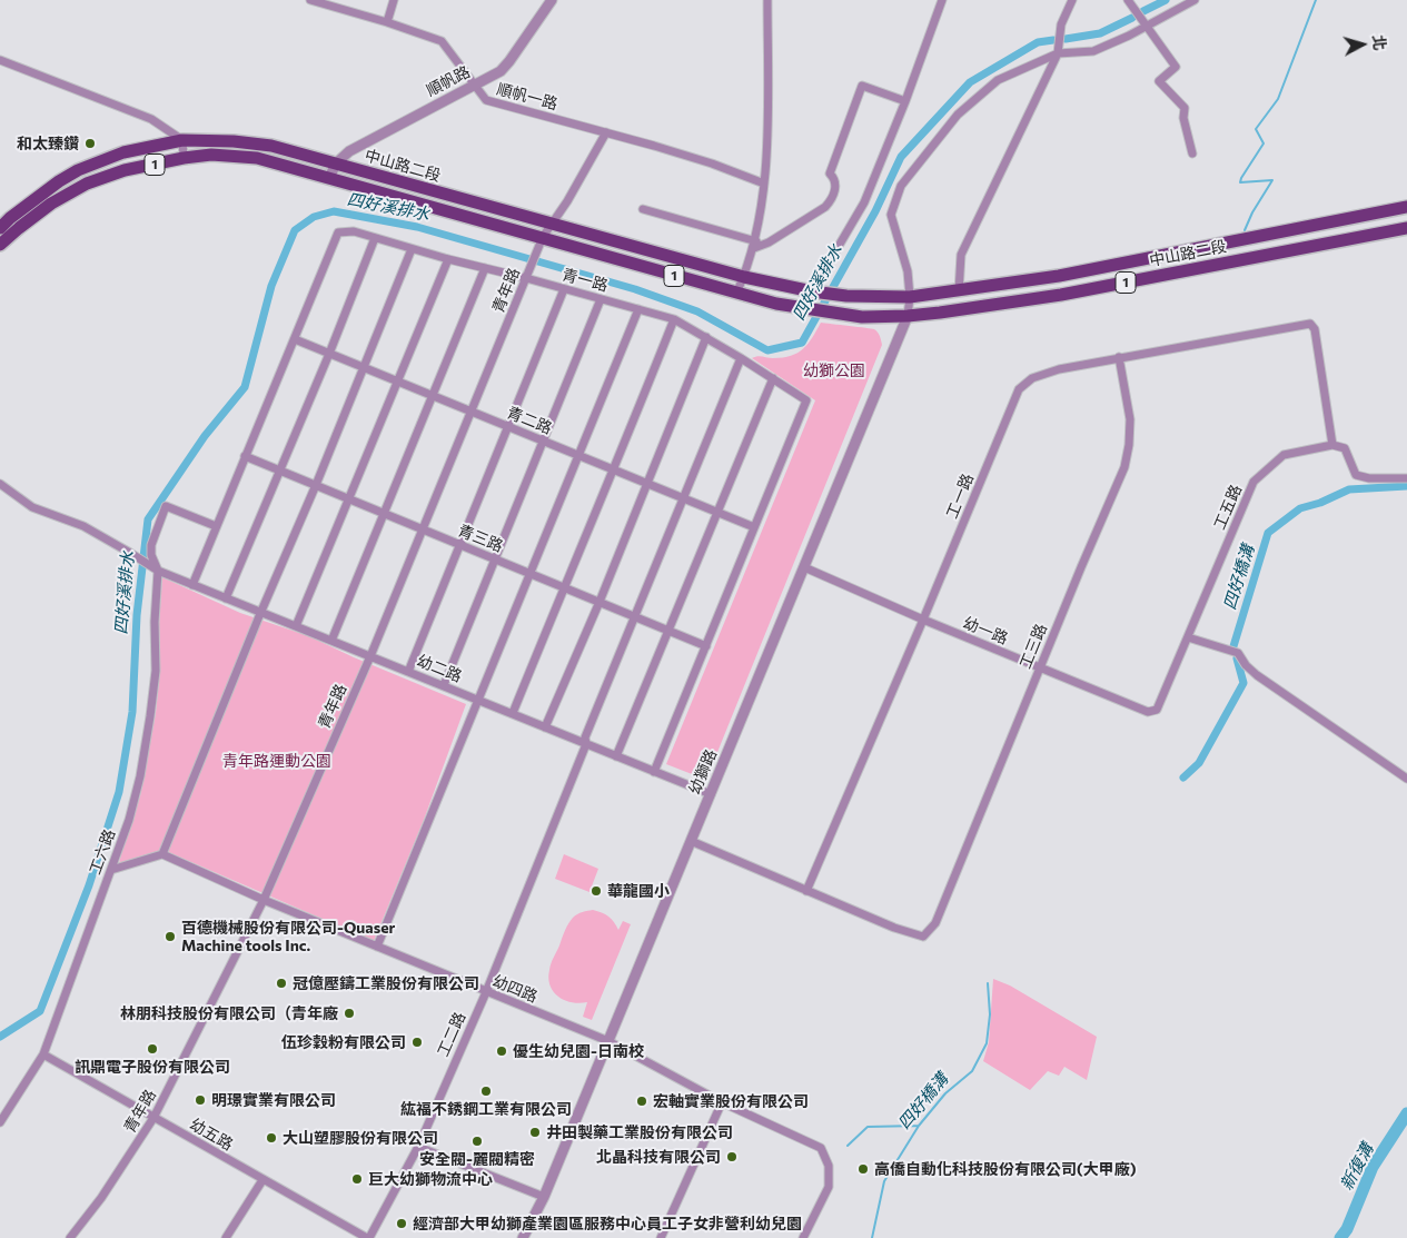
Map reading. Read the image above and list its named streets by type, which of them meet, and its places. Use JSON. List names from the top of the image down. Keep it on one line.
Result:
{"streets":{"main road":["1","中山路二段"],"street":["順帆路","順帆一路","青一路","青年路","青二路","工一路","工五路","青三路","幼一路","工三路","幼二路","幼獅路","工六路","幼四路","工二路","幼五路"]},"crossings":[["順帆路","順帆一路"],["順帆路","中山路二段"],["順帆一路","青年路"],["中山路二段","青年路"],["中山路二段","幼獅路"],["青一路","青年路"],["青一路","青二路"],["青一路","工二路"],["青年路","青二路"],["青年路","青三路"],["青年路","幼二路"],["青年路","幼四路"],["青年路","幼五路"],["青二路","工二路"],["工一路","工五路"],["工一路","幼一路"],["工一路","工三路"],["工五路","幼一路"],["青三路","工二路"],["幼一路","工三路"],["幼一路","幼獅路"],["幼二路","幼獅路"],["幼二路","工六路"],["幼二路","工二路"],["幼獅路","幼四路"],["工六路","幼五路"],["幼四路","工二路"],["工二路","幼五路"]],"water":["四好溪排水","四好橋溝","新復溝"],"parks":["幼獅公園","青年路運動公園"],"places":["和太臻鑽","華龍國小","百德機械股份有限公司-Quaser Machine tools Inc.","冠億壓鑄工業股份有限公司","林朋科技股份有限公司（青年廠","伍珍穀粉有限公司","訊鼎電子股份有限公司","優生幼兒園-日南校","紘福不銹鋼工業有限公司","明璟實業有限公司","宏軸實業股份有限公司","井田製藥工業股份有限公司","大山塑膠股份有限公司","安全閥-麗閥精密","北晶科技有限公司","高僑自動化科技股份有限公司(大甲廠)","巨大幼獅物流中心","經濟部大甲幼獅產業園區服務中心員工子女非營利幼兒園"],"north":"right"}
